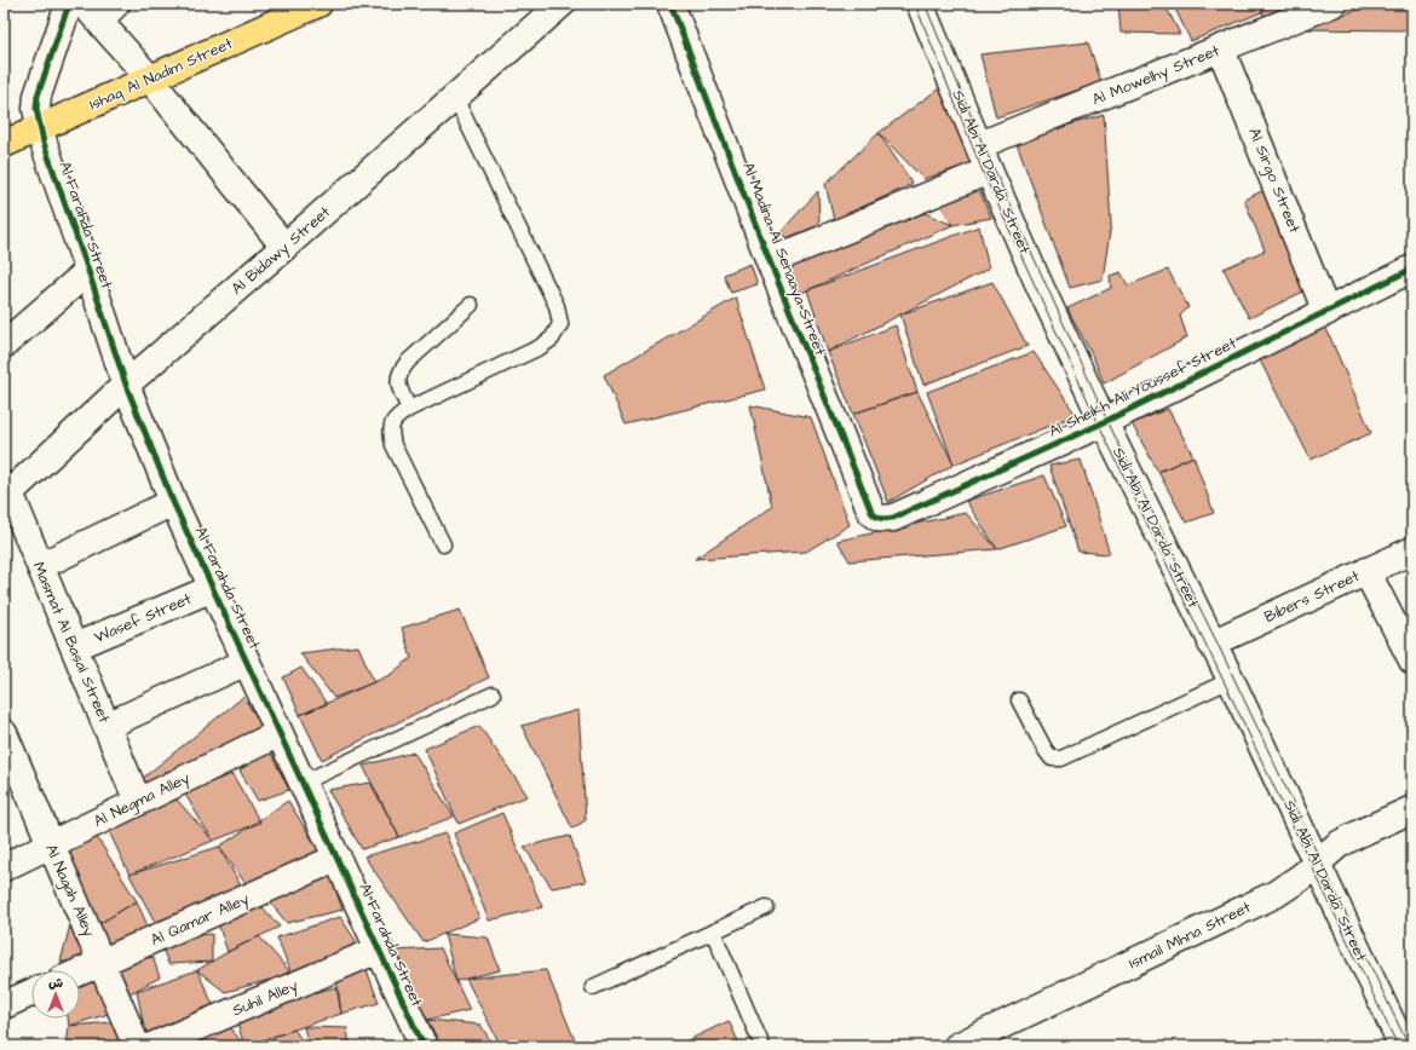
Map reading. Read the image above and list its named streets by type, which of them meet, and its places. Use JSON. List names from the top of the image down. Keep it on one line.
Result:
{"streets":{"main road":["Ishaq Al Nadim Street"],"street":["Al Mowelhy Street","Sidi Abi Al Darda' Street","Al Sirgo Street","Al Farahda Street","Al Bidawy Street","Al Madina Al Senaaya Street","Al Sheikh Ali Youssef Street","Bibers Street","Wasef Street","Masmat Al Basal Street","Al Negma Alley","Al Nagah Alley","Al Qamar Alley","Ismail Mhna Street","Suhil Alley"]},"crossings":[["Ishaq Al Nadim Street","Al Farahda Street"],["Al Mowelhy Street","Sidi Abi Al Darda' Street"],["Al Mowelhy Street","Al Sirgo Street"],["Sidi Abi Al Darda' Street","Al Sheikh Ali Youssef Street"],["Sidi Abi Al Darda' Street","Bibers Street"],["Sidi Abi Al Darda' Street","Ismail Mhna Street"],["Al Sirgo Street","Al Sheikh Ali Youssef Street"],["Al Farahda Street","Al Bidawy Street"],["Al Farahda Street","Wasef Street"],["Al Farahda Street","Al Negma Alley"],["Al Farahda Street","Al Qamar Alley"],["Al Farahda Street","Suhil Alley"],["Al Bidawy Street","Masmat Al Basal Street"],["Al Madina Al Senaaya Street","Al Sheikh Ali Youssef Street"],["Wasef Street","Masmat Al Basal Street"],["Masmat Al Basal Street","Al Negma Alley"],["Al Negma Alley","Al Nagah Alley"],["Al Nagah Alley","Al Qamar Alley"]],"north":"top"}
